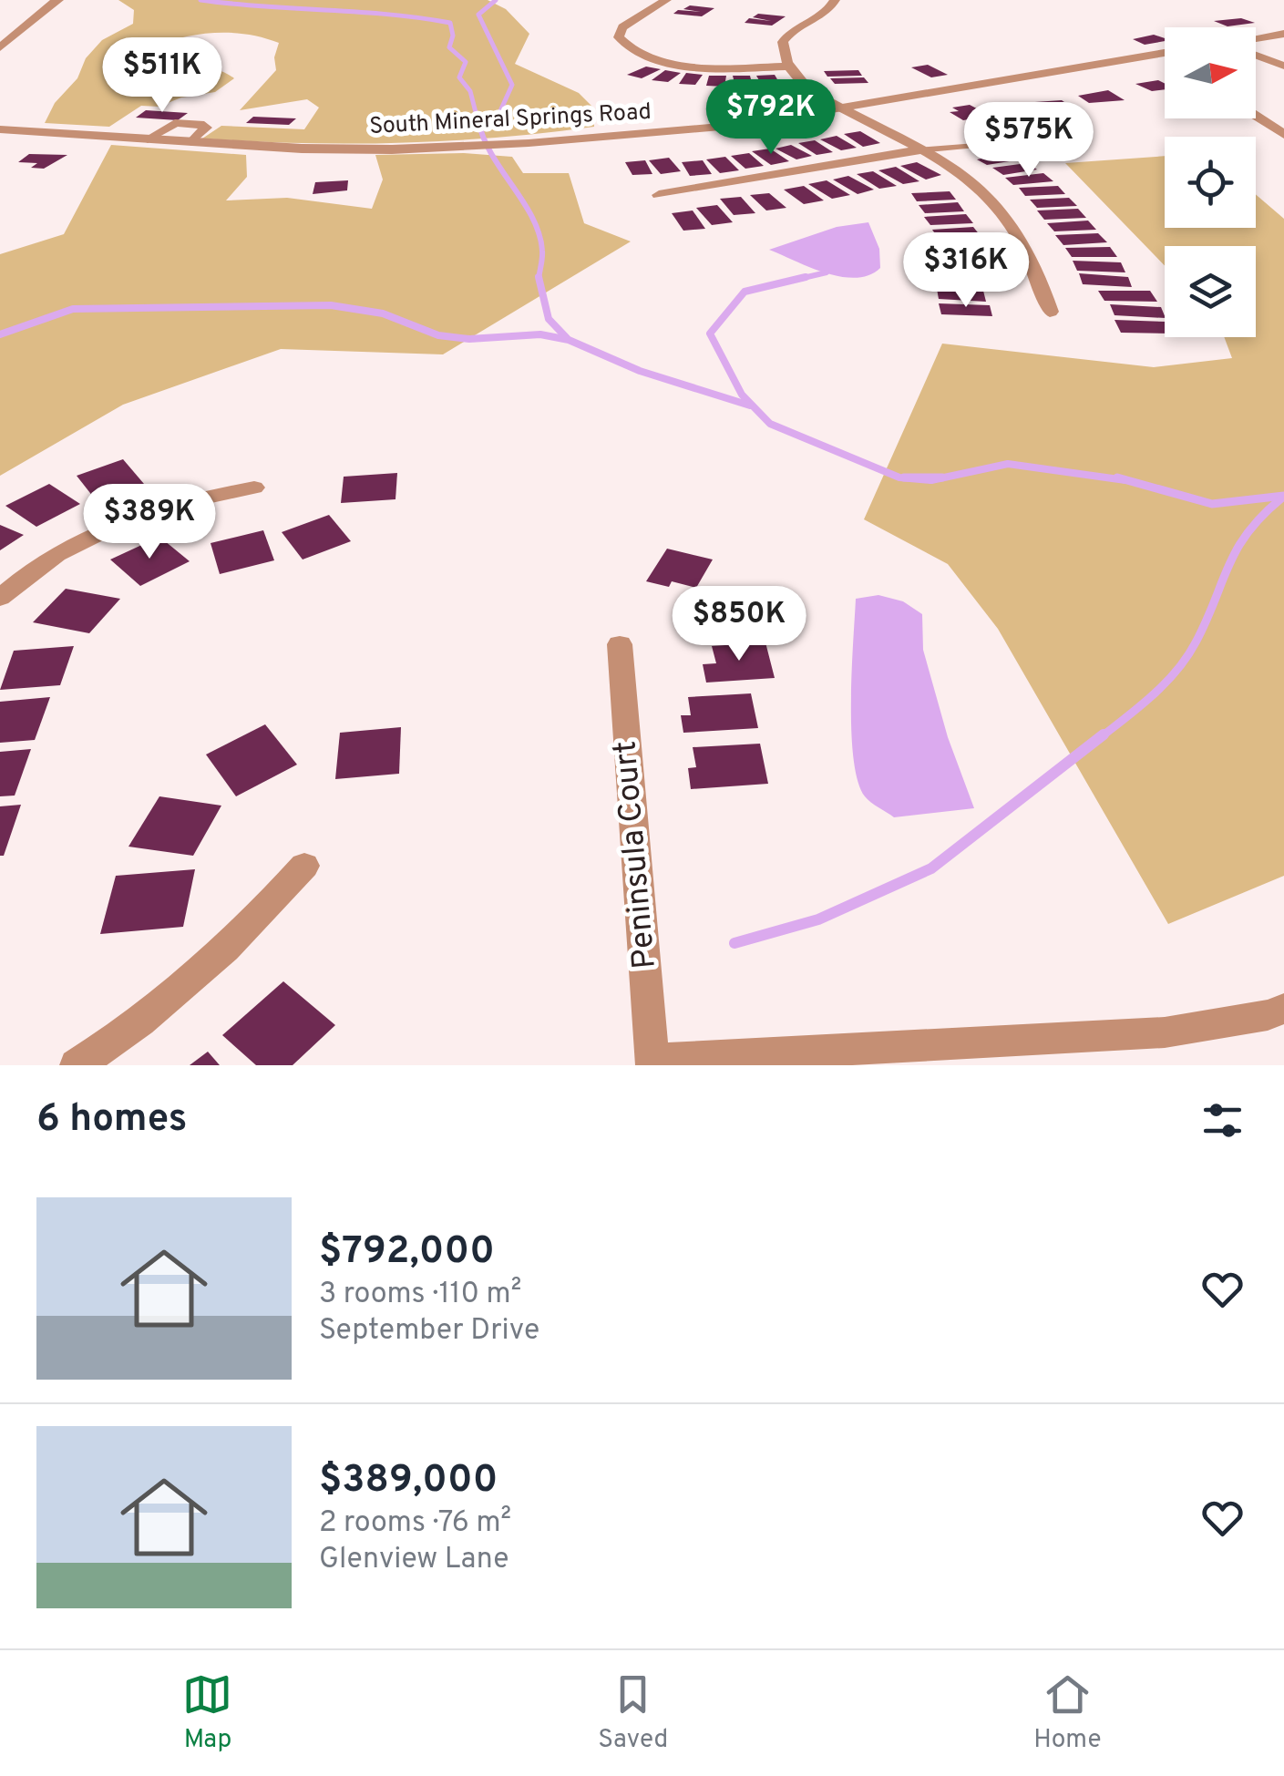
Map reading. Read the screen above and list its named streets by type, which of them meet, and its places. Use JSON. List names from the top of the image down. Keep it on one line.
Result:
{"streets":{"street":["South Mineral Springs Road","Peninsula Court"]},"north":"right","page":{"price":["$511K","$792K","$575K","$316K","$389K","$850K"],"heading":"6 homes","list":[{"name":"$792,000","note":"3 rooms · 110 m² · September Drive"},{"name":"$389,000","note":"2 rooms · 76 m² · Glenview Lane"}],"tabs":["Map","Saved","Home"]}}
